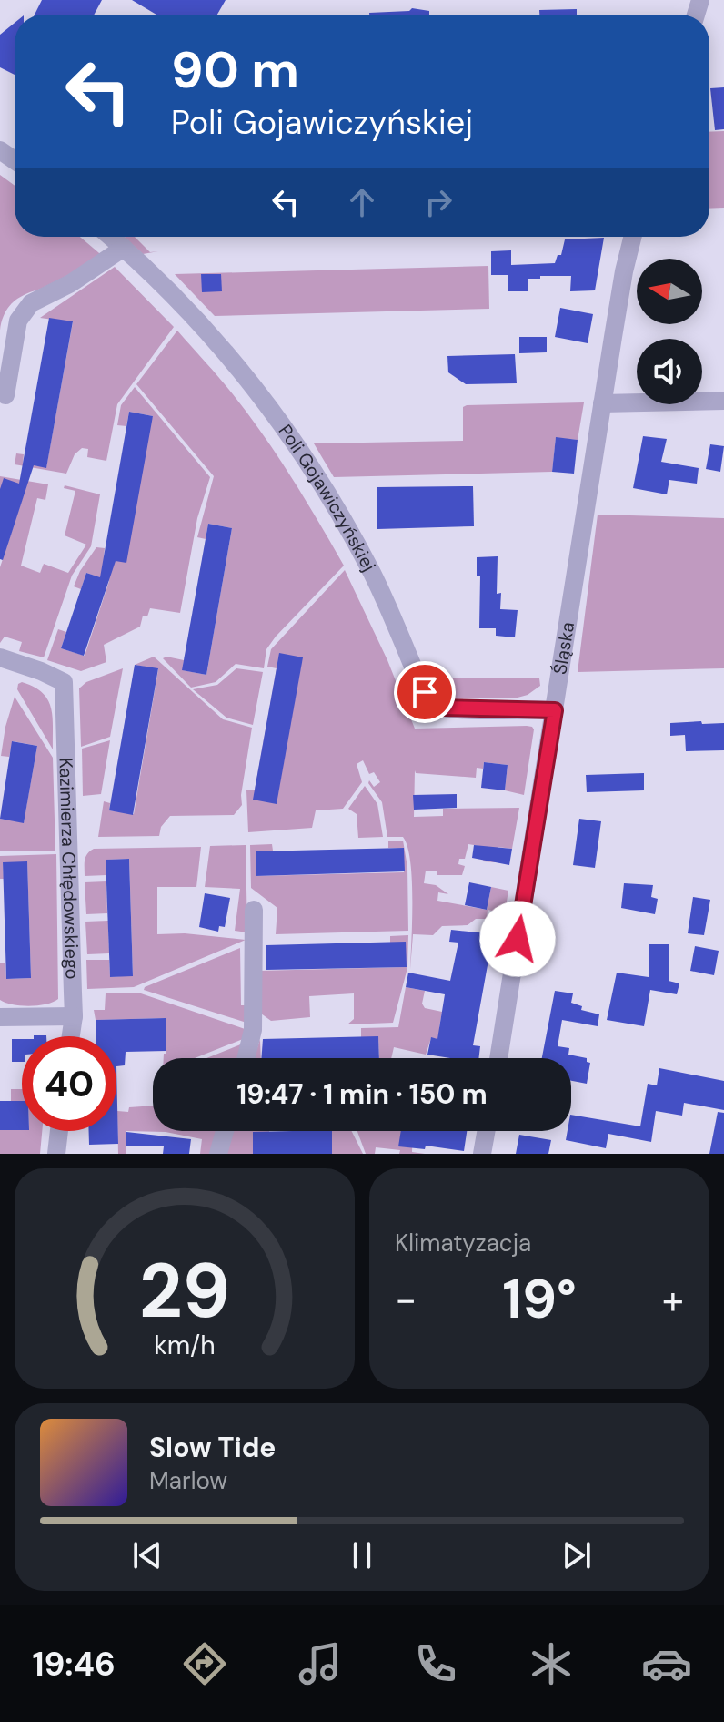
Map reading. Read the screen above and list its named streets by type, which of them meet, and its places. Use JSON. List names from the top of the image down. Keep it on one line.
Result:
{"streets":{"street":["Poli Gojawiczyńskiej","Śląska","Kazimierza Chłędowskiego"]},"crossings":[["Poli Gojawiczyńskiej","Śląska"]],"north":"left","page":{"turn":["90 m","Poli Gojawiczyńskiej"],"limit":"40","trip":"19:47 · 1 min · 150 m","tile":"Klimatyzacja","heat":["−","19°","+"],"song":["Slow Tide","Marlow"],"tabs":"19:46","gauge":["29","km/h"]}}
